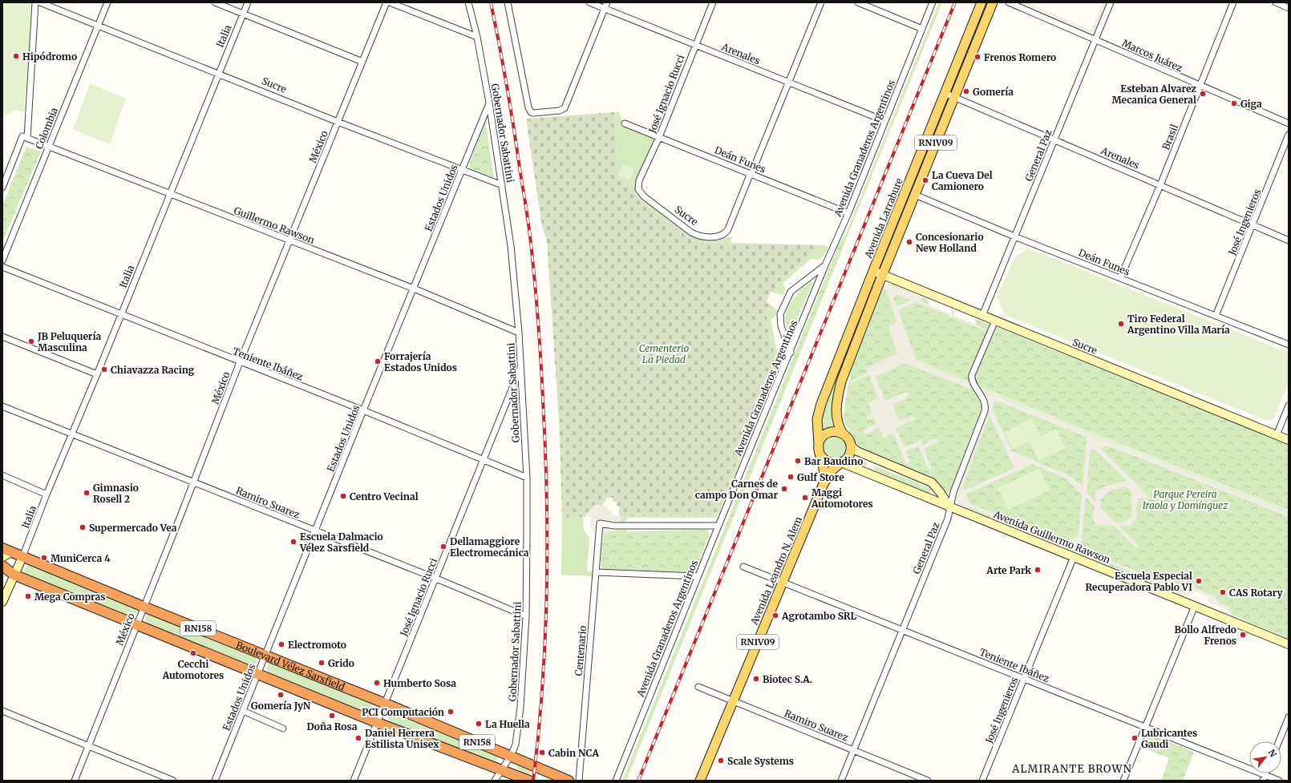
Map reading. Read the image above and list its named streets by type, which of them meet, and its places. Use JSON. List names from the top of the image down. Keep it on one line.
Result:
{"streets":{"highway":["RN158","Boulevard Vélez Sarsfield"],"main road":["Sucre","RN1V09","Avenida Larrabure","Avenida Guillermo Rawson","Avenida Leandro N. Alem"],"street":["Italia","Arenales","Marcos Juárez","José Ignacio Rucci","Colombia","Gobernador Sabattini","Brasil","México","Avenida Granaderos Argentinos","General Paz","Deán Funes","Estados Unidos","José Ingenieros","Guillermo Rawson","Teniente Ibáñez","Ramiro Suarez","Centenario"]},"crossings":[["Italia","Sucre"],["Italia","Guillermo Rawson"],["Italia","Teniente Ibáñez"],["Italia","Ramiro Suarez"],["Italia","Boulevard Vélez Sarsfield"],["Arenales","José Ignacio Rucci"],["Arenales","Brasil"],["Arenales","Avenida Granaderos Argentinos"],["Arenales","General Paz"],["Arenales","Avenida Larrabure"],["Arenales","José Ingenieros"],["Marcos Juárez","Brasil"],["Marcos Juárez","General Paz"],["Sucre","José Ignacio Rucci"],["Sucre","Colombia"],["Sucre","Gobernador Sabattini"],["Sucre","México"],["Sucre","General Paz"],["Sucre","Deán Funes"],["Sucre","Estados Unidos"],["Sucre","Avenida Larrabure"],["José Ignacio Rucci","Gobernador Sabattini"],["José Ignacio Rucci","Deán Funes"],["José Ignacio Rucci","Teniente Ibáñez"],["José Ignacio Rucci","Ramiro Suarez"],["José Ignacio Rucci","Boulevard Vélez Sarsfield"],["Colombia","Guillermo Rawson"],["Gobernador Sabattini","Estados Unidos"],["Gobernador Sabattini","Guillermo Rawson"],["Gobernador Sabattini","Teniente Ibáñez"],["Gobernador Sabattini","Ramiro Suarez"],["Gobernador Sabattini","Boulevard Vélez Sarsfield"],["Brasil","Deán Funes"],["RN1V09","Avenida Larrabure"],["RN1V09","Avenida Guillermo Rawson"],["RN1V09","Avenida Leandro N. Alem"],["México","Guillermo Rawson"],["México","Teniente Ibáñez"],["México","Ramiro Suarez"],["México","Boulevard Vélez Sarsfield"],["Avenida Granaderos Argentinos","Deán Funes"],["Avenida Granaderos Argentinos","Centenario"],["General Paz","Deán Funes"],["General Paz","Teniente Ibáñez"],["General Paz","Ramiro Suarez"],["General Paz","Avenida Guillermo Rawson"],["Deán Funes","Avenida Larrabure"],["Deán Funes","José Ingenieros"],["Estados Unidos","Guillermo Rawson"],["Estados Unidos","Teniente Ibáñez"],["Estados Unidos","Ramiro Suarez"],["Estados Unidos","Boulevard Vélez Sarsfield"],["Avenida Larrabure","Avenida Guillermo Rawson"],["Avenida Larrabure","Avenida Leandro N. Alem"],["José Ingenieros","Teniente Ibáñez"],["José Ingenieros","Avenida Guillermo Rawson"],["Teniente Ibáñez","Avenida Leandro N. Alem"],["Ramiro Suarez","Avenida Leandro N. Alem"],["Avenida Guillermo Rawson","Avenida Leandro N. Alem"],["RN158","Boulevard Vélez Sarsfield"]],"districts":["ALMIRANTE BROWN"],"parks":["Cementerio La Piedad","Parque Pereira Iraola y Domínguez"],"places":["Hipódromo","Frenos Romero","Gomería","Esteban Alvarez Mecanica General","Giga","La Cueva Del Camionero","Concesionario New Holland","Tiro Federal Argentino Villa María","JB Peluquería Masculina","Forrajería Estados Unidos","Chiavazza Racing","Bar Baudino","Gulf Store","Carnes de campo Don Omar","Gimnasio Rosell 2","Centro Vecinal","Maggi Automotores","Supermercado Vea","Escuela Dalmacio Vélez Sarsfield","Dellamaggiore Electromecánica","MuniCerca 4","Arte Park","Escuela Especial Recuperadora Pablo VI","CAS Rotary","Mega Compras","Agrotambo SRL","Bollo Alfredo Frenos","Electromoto","Cecchi Automotores","Grido","Biotec S.A.","Humberto Sosa","Gomería JyN","PCI Computación","Doña Rosa","La Huella","Daniel Herrera Estilista Unisex","Lubricantes Gaudi","Cabin NCA","Scale Systems"],"north":"top right"}
